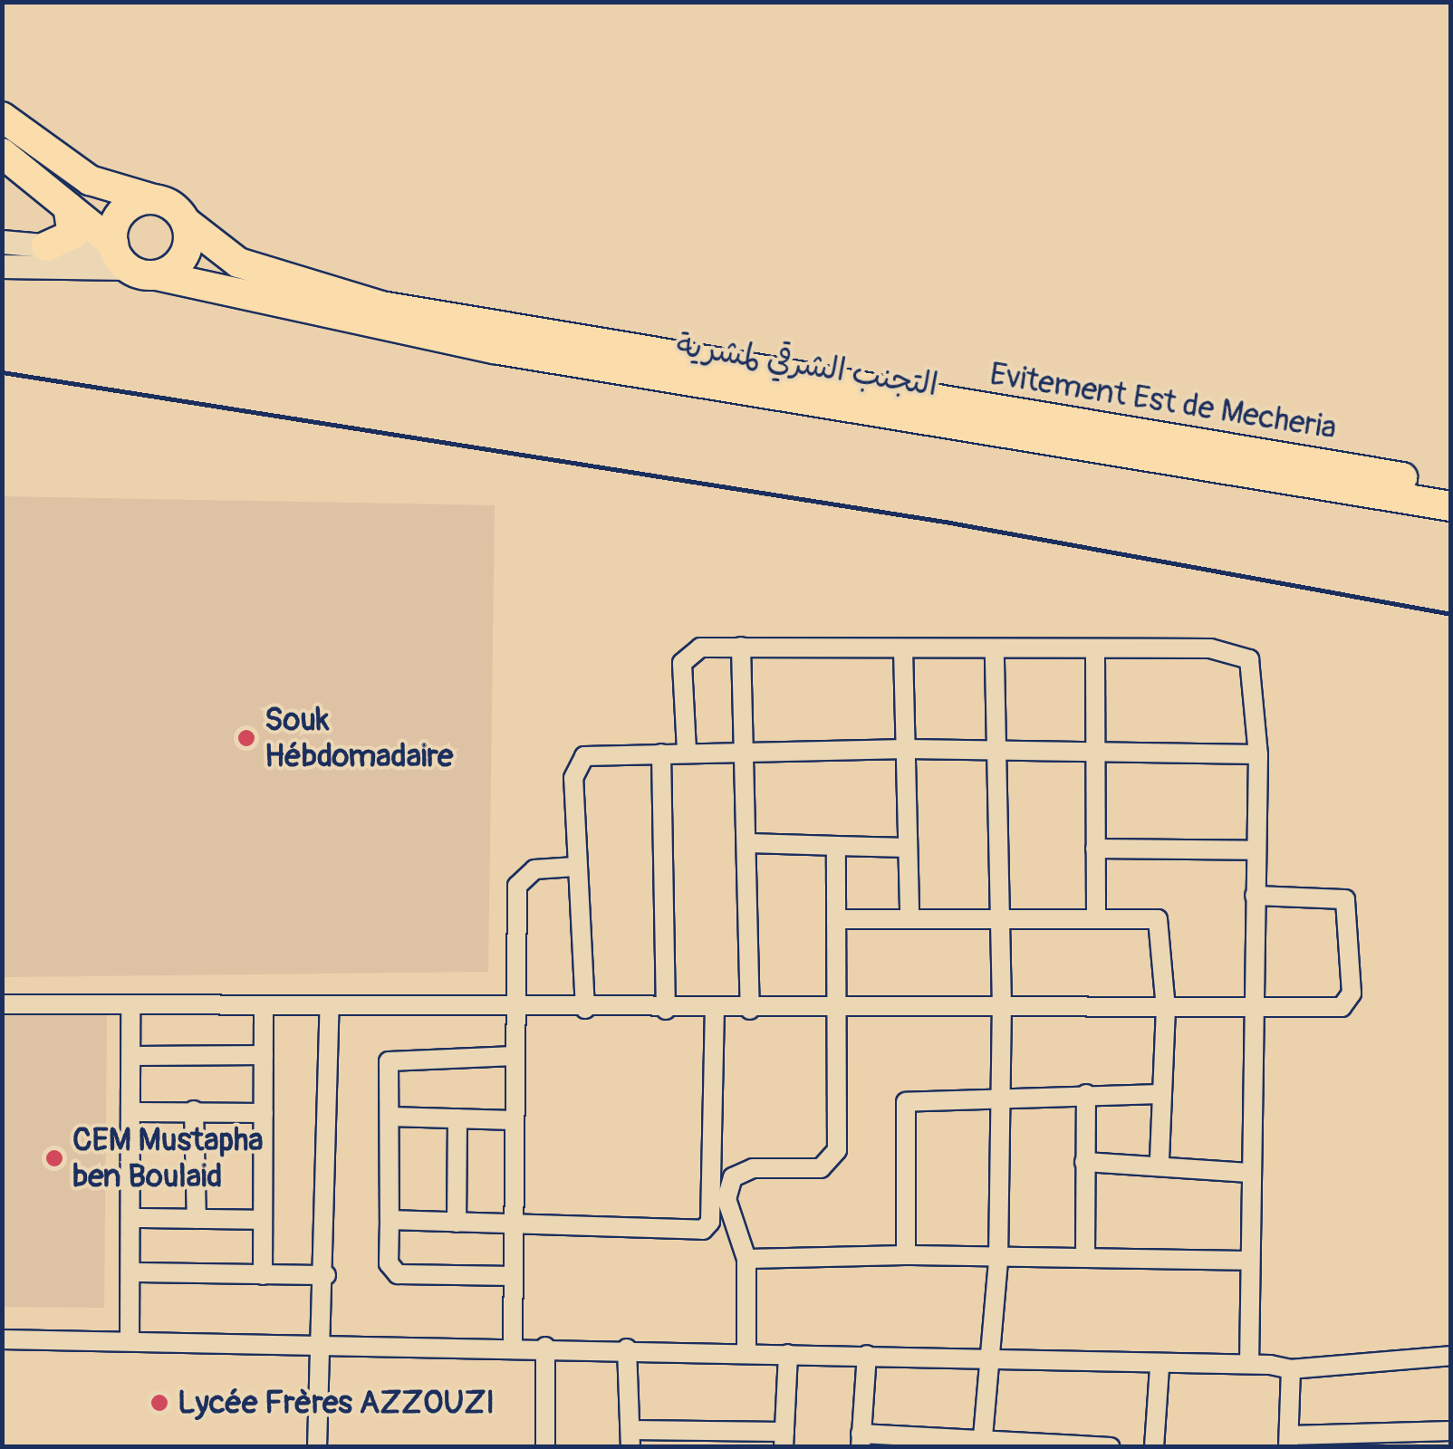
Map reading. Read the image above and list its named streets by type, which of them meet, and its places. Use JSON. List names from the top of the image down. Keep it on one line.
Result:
{"streets":{"highway":["التجنب الشرقي لمشرية","Evitement Est de Mecheria"]},"places":["Souk Hébdomadaire","CEM Mustapha ben Boulaid","Lycée Frères AZZOUZI"]}
